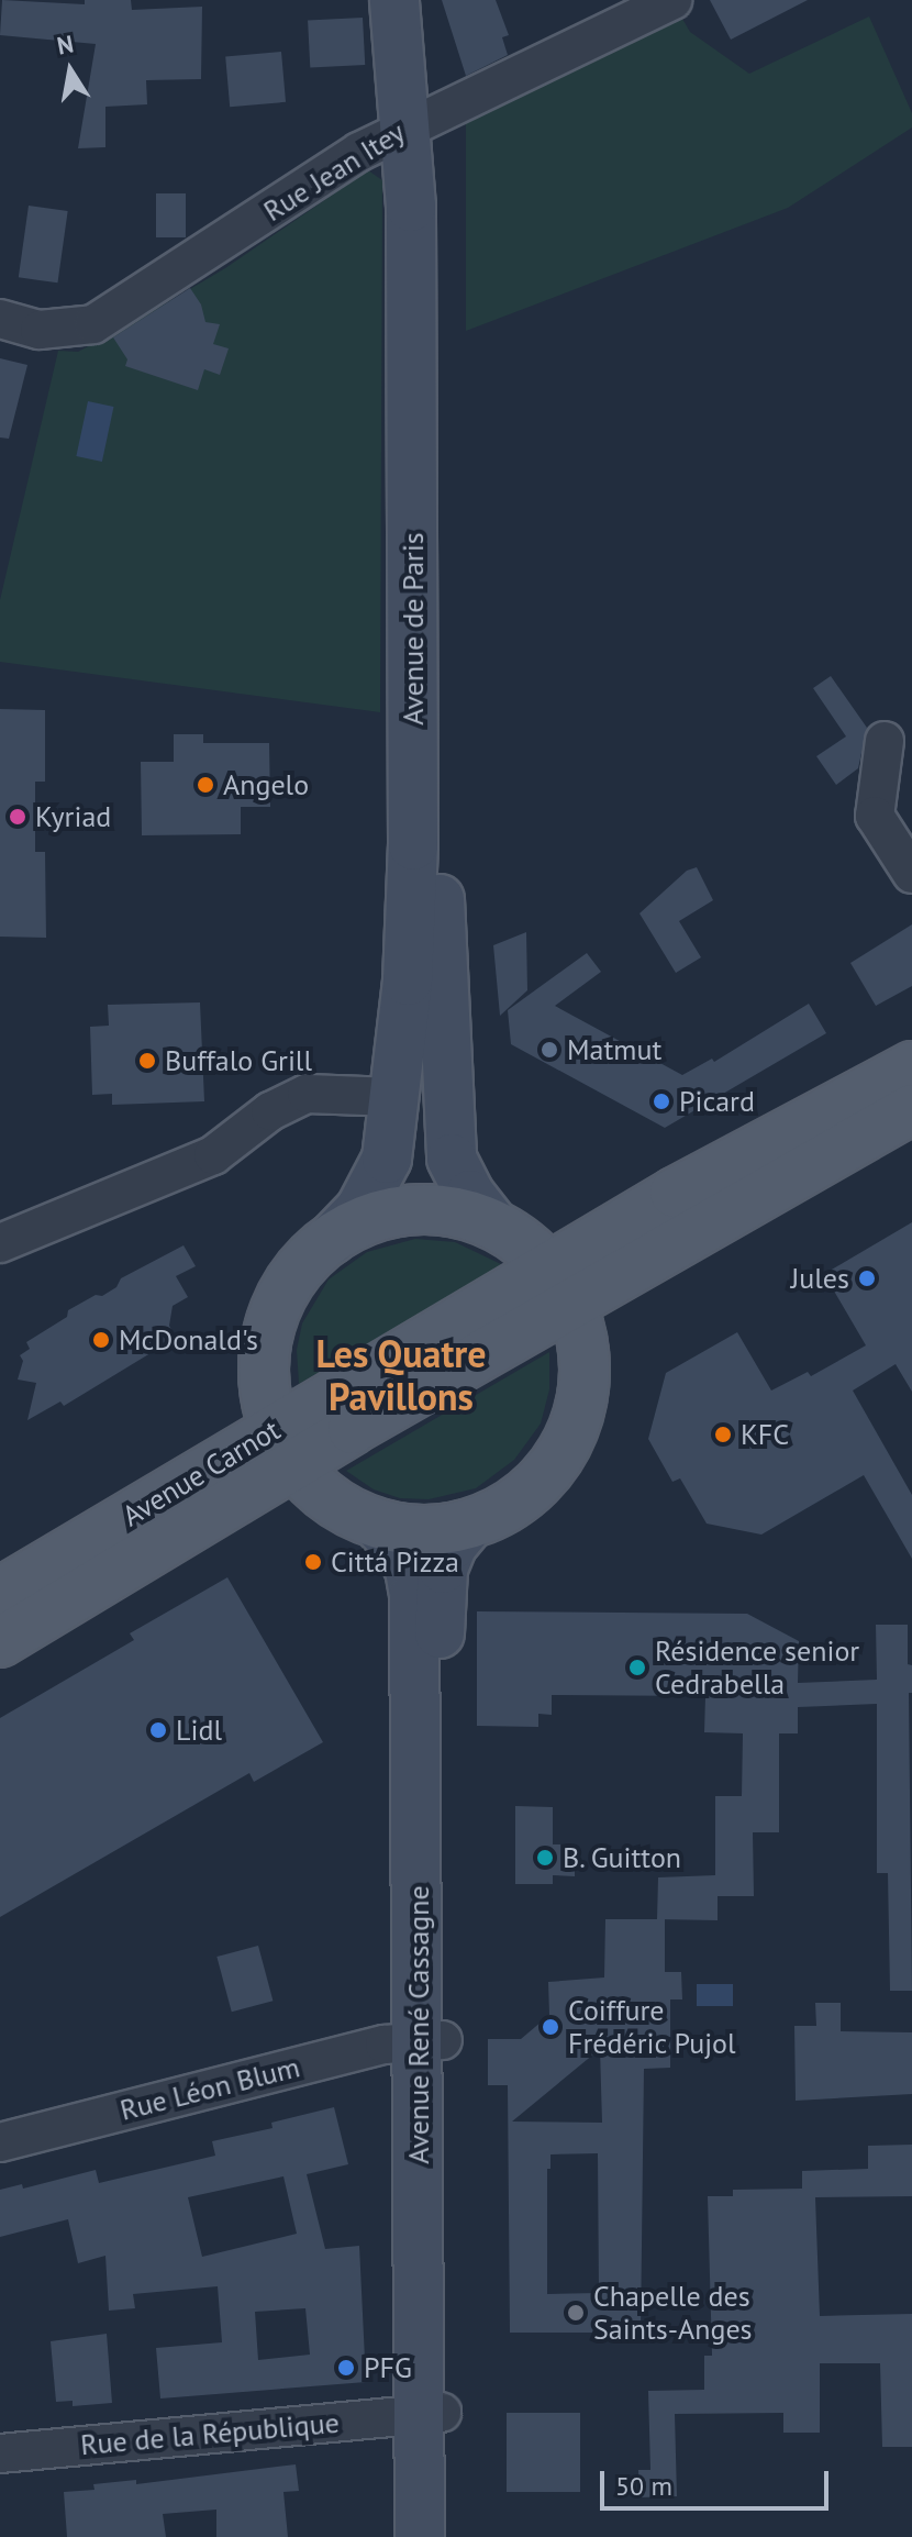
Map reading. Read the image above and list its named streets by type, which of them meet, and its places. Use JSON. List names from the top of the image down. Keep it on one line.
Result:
{"streets":{"main road":["Avenue de Paris","Avenue Carnot","Avenue René Cassagne"],"street":["Rue Jean Itey","Rue Léon Blum","Rue de la République"]},"crossings":[["Rue Jean Itey","Avenue de Paris"],["Avenue René Cassagne","Rue Léon Blum"],["Avenue René Cassagne","Rue de la République"]],"districts":["Les Quatre Pavillons"],"places":["Angelo","Kyriad","Matmut","Buffalo Grill","Picard","Jules","McDonald's","KFC","Cittá Pizza","Résidence senior Cedrabella","Lidl","B. Guitton","Coiffure Frédéric Pujol","Chapelle des Saints-Anges","PFG"],"scale_bar":"50 m","north":"top"}
